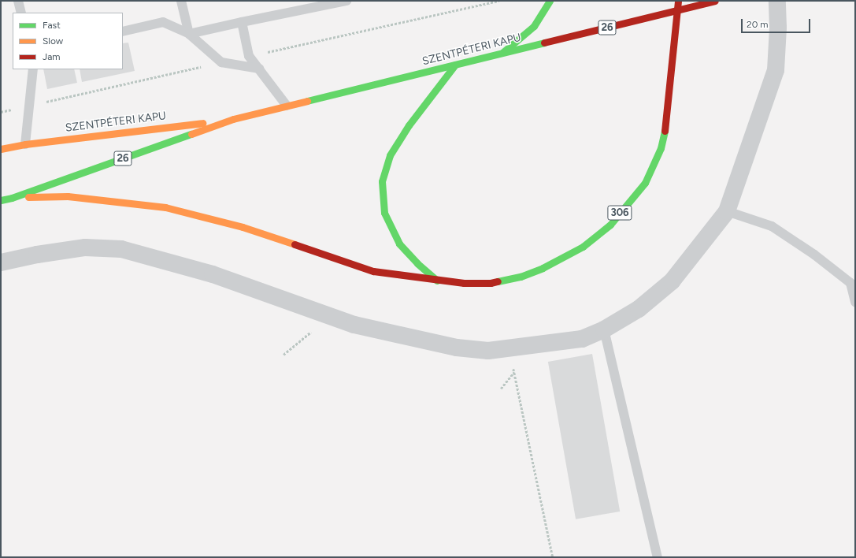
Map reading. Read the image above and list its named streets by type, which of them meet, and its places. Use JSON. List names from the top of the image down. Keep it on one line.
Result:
{"streets":{"main road":["26","SZENTPÉTERI KAPU","306"]},"crossings":[["26","SZENTPÉTERI KAPU"]],"legend":["Fast","Slow","Jam"],"scale_bar":"20 m"}
